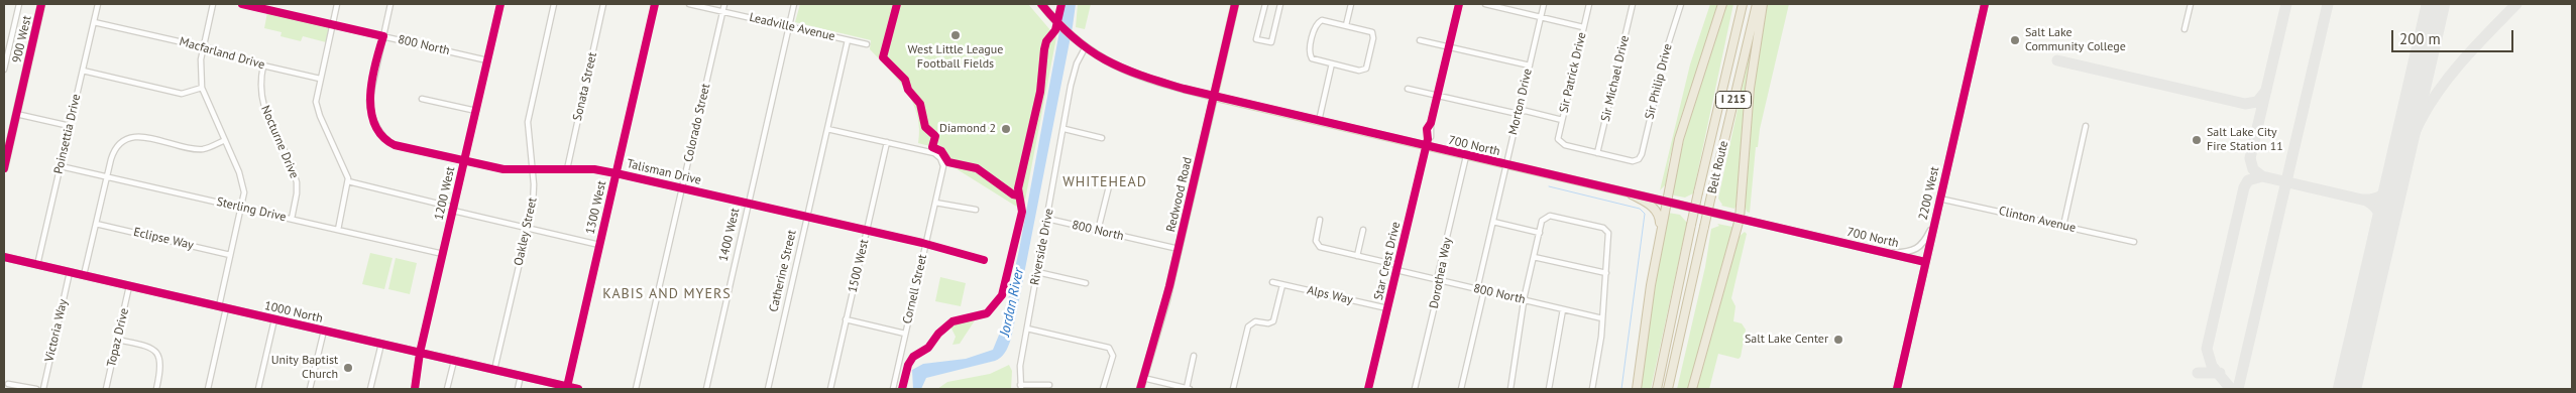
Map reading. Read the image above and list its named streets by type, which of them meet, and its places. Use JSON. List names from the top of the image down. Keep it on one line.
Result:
{"streets":{"highway":["I 215","Belt Route"],"main road":["900 West","700 North","Redwood Road"],"street":["Leadville Avenue","800 North","Macfarland Drive","Sir Patrick Drive","Sir Michael Drive","Sir Philip Drive","Sonata Street","Morton Drive","Colorado Street","Poinsettia Drive","Nocturne Drive","Talisman Drive","1200 West","2200 West","1300 West","Sterling Drive","Clinton Avenue","Oakley Street","1400 West","Eclipse Way","Riverside Drive","Star Crest Drive","1500 West","Catherine Street","Dorothea Way","Cornell Street","Alps Way","1000 North","Victoria Way","Topaz Drive"]},"crossings":[["Leadville Avenue","Colorado Street"],["Leadville Avenue","1400 West"],["Leadville Avenue","Catherine Street"],["800 North","Morton Drive"],["800 North","Talisman Drive"],["800 North","1200 West"],["800 North","Redwood Road"],["800 North","Riverside Drive"],["800 North","Star Crest Drive"],["800 North","Dorothea Way"],["Macfarland Drive","Poinsettia Drive"],["Macfarland Drive","Nocturne Drive"],["Sir Patrick Drive","Sir Michael Drive"],["Sir Patrick Drive","Sir Philip Drive"],["Sir Michael Drive","Sir Philip Drive"],["Sonata Street","Talisman Drive"],["Morton Drive","700 North"],["Colorado Street","Talisman Drive"],["Poinsettia Drive","Sterling Drive"],["Poinsettia Drive","1000 North"],["Nocturne Drive","Sterling Drive"],["700 North","2200 West"],["700 North","Redwood Road"],["700 North","Riverside Drive"],["700 North","Star Crest Drive"],["700 North","Dorothea Way"],["Talisman Drive","1200 West"],["Talisman Drive","1300 West"],["Talisman Drive","Oakley Street"],["Talisman Drive","1400 West"],["Talisman Drive","1500 West"],["Talisman Drive","Catherine Street"],["Talisman Drive","Cornell Street"],["1200 West","Sterling Drive"],["1200 West","1000 North"],["2200 West","Clinton Avenue"],["1300 West","1000 North"],["Oakley Street","1000 North"],["Star Crest Drive","Alps Way"],["1500 West","Cornell Street"],["1000 North","Victoria Way"],["1000 North","Topaz Drive"]],"districts":["WHITEHEAD","KABIS AND MYERS"],"water":["Jordan River"],"places":["West Little League Football Fields","Salt Lake Community College","Diamond 2","Salt Lake City Fire Station 11","Salt Lake Center","Unity Baptist Church"],"scale_bar":"200 m"}
